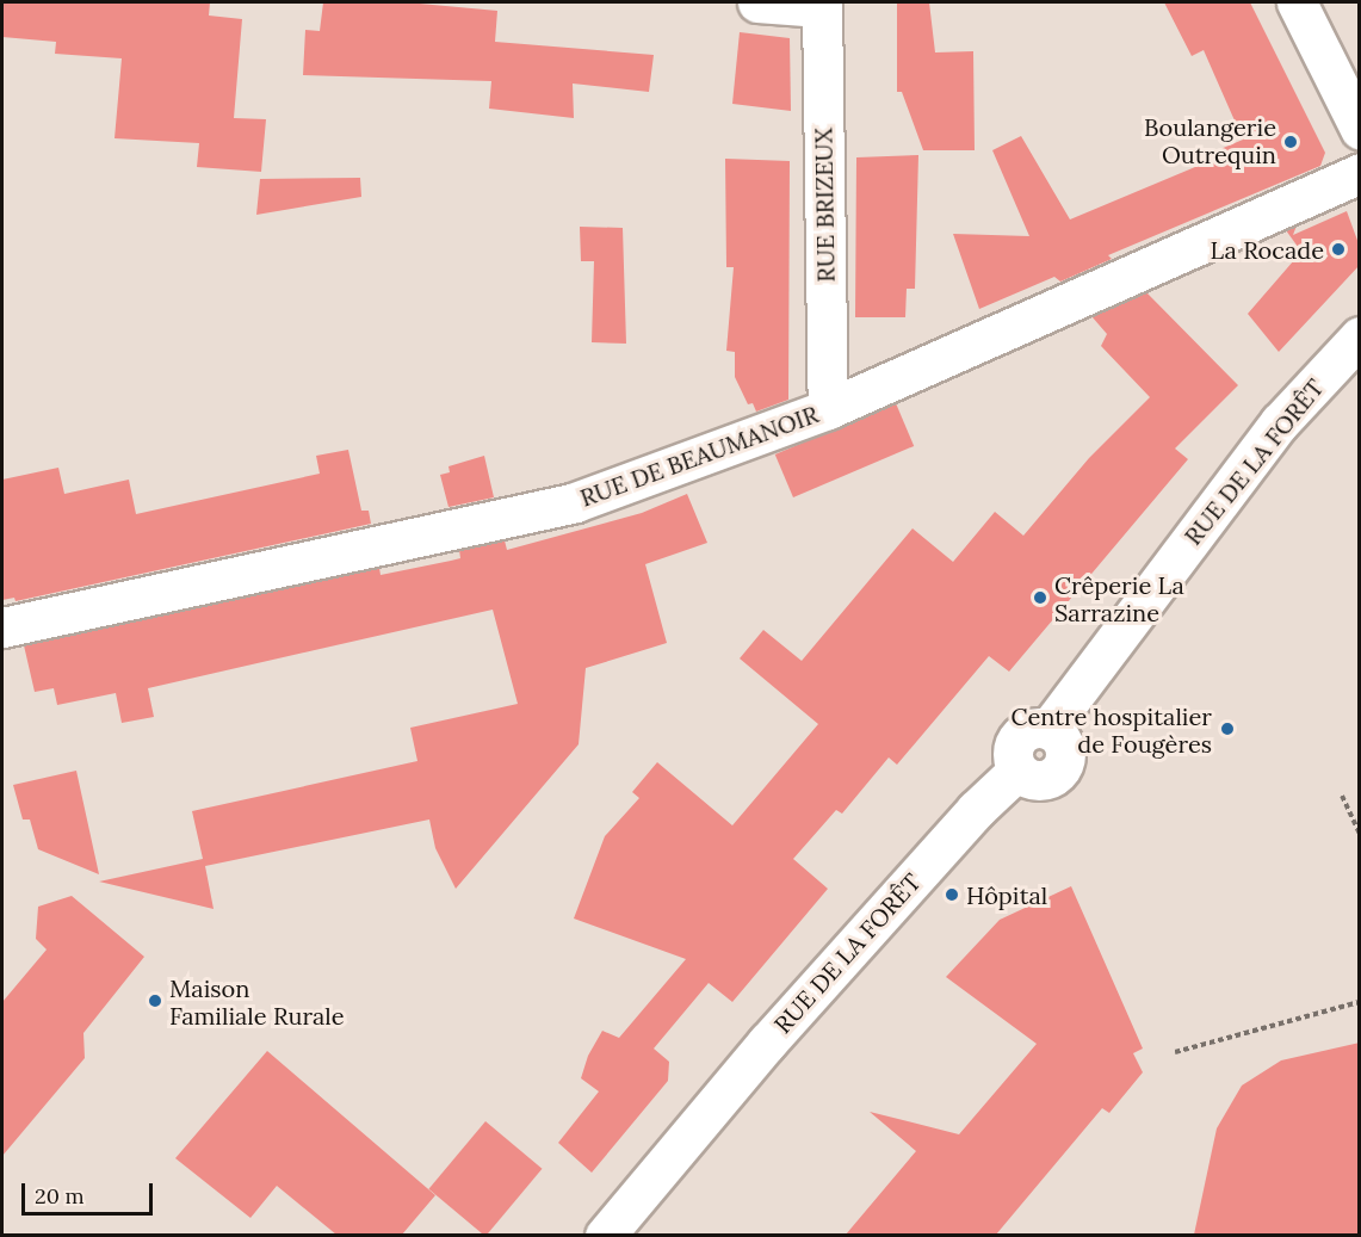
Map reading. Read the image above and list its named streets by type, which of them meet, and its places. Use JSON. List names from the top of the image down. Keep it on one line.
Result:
{"streets":{"street":["RUE BRIZEUX","RUE DE BEAUMANOIR","RUE DE LA FORÊT"]},"crossings":[["RUE BRIZEUX","RUE DE BEAUMANOIR"]],"places":["Boulangerie Outrequin","La Rocade","Crêperie La Sarrazine","Centre hospitalier de Fougères","Hôpital","Maison Familiale Rurale"],"scale_bar":"20 m"}
